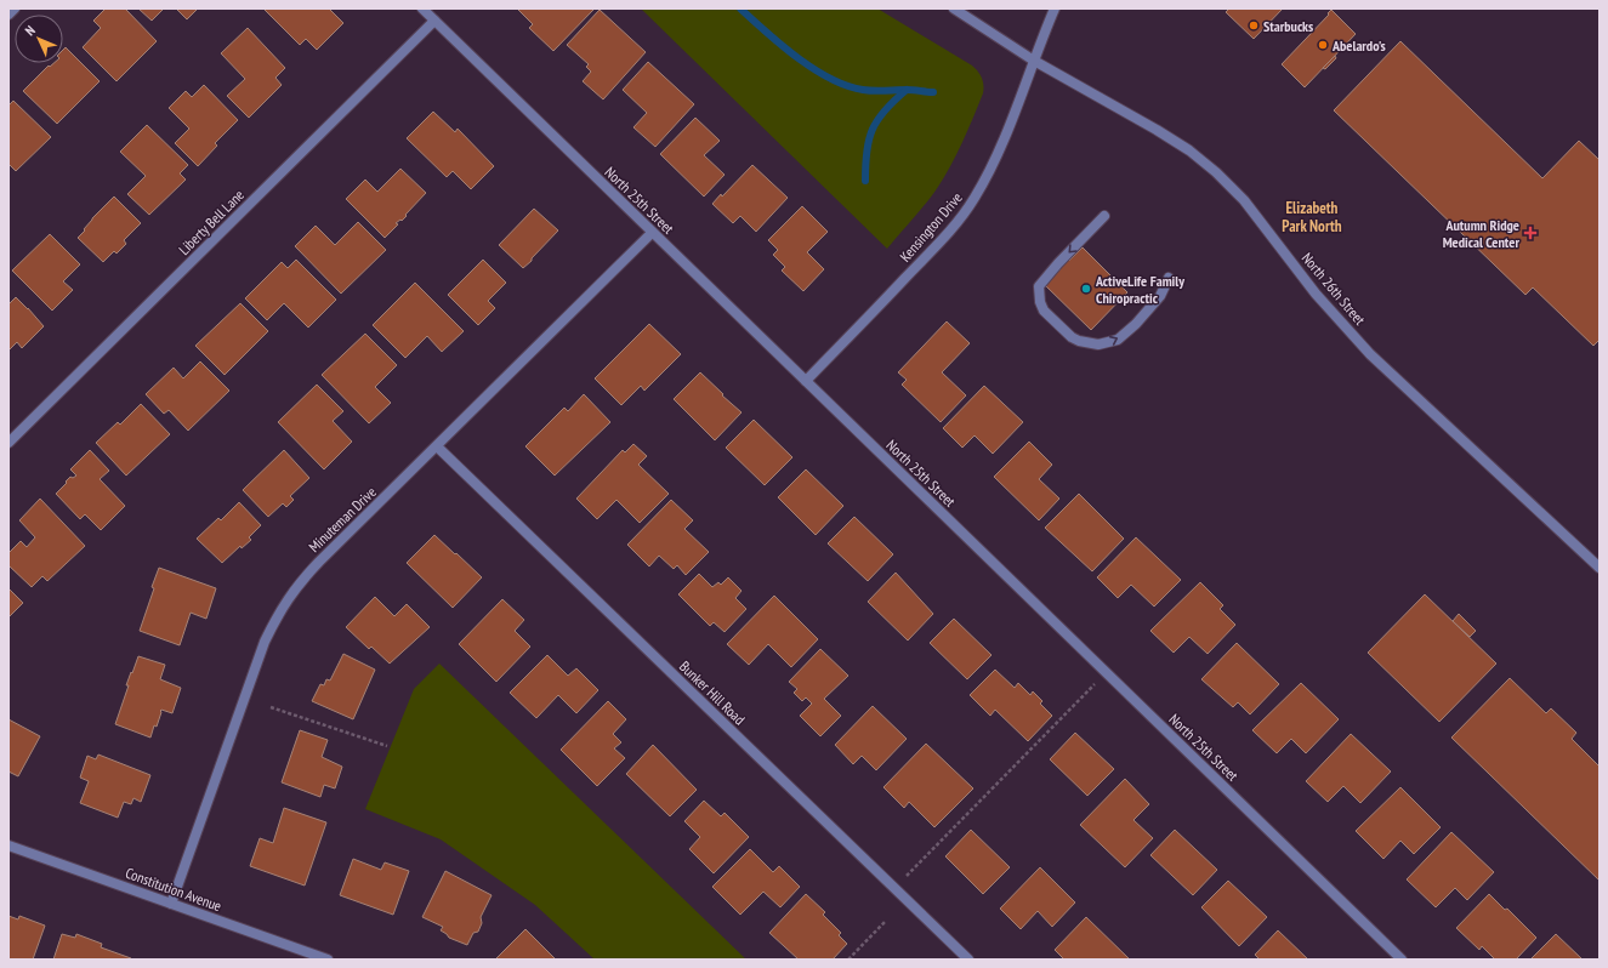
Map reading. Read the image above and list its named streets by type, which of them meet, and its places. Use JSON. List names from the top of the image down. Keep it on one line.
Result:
{"streets":{"street":["North 25th Street","Liberty Bell Lane","Kensington Drive","North 26th Street","Minuteman Drive","Bunker Hill Road","Constitution Avenue"]},"crossings":[["North 25th Street","Liberty Bell Lane"],["North 25th Street","Kensington Drive"],["North 25th Street","Minuteman Drive"],["Kensington Drive","North 26th Street"],["Minuteman Drive","Bunker Hill Road"],["Minuteman Drive","Constitution Avenue"]],"districts":["Elizabeth Park North"],"places":{"other":["Starbucks","Abelardo's","ActiveLife Family Chiropractic"],"health":["Autumn Ridge Medical Center"]},"north":"top left"}
